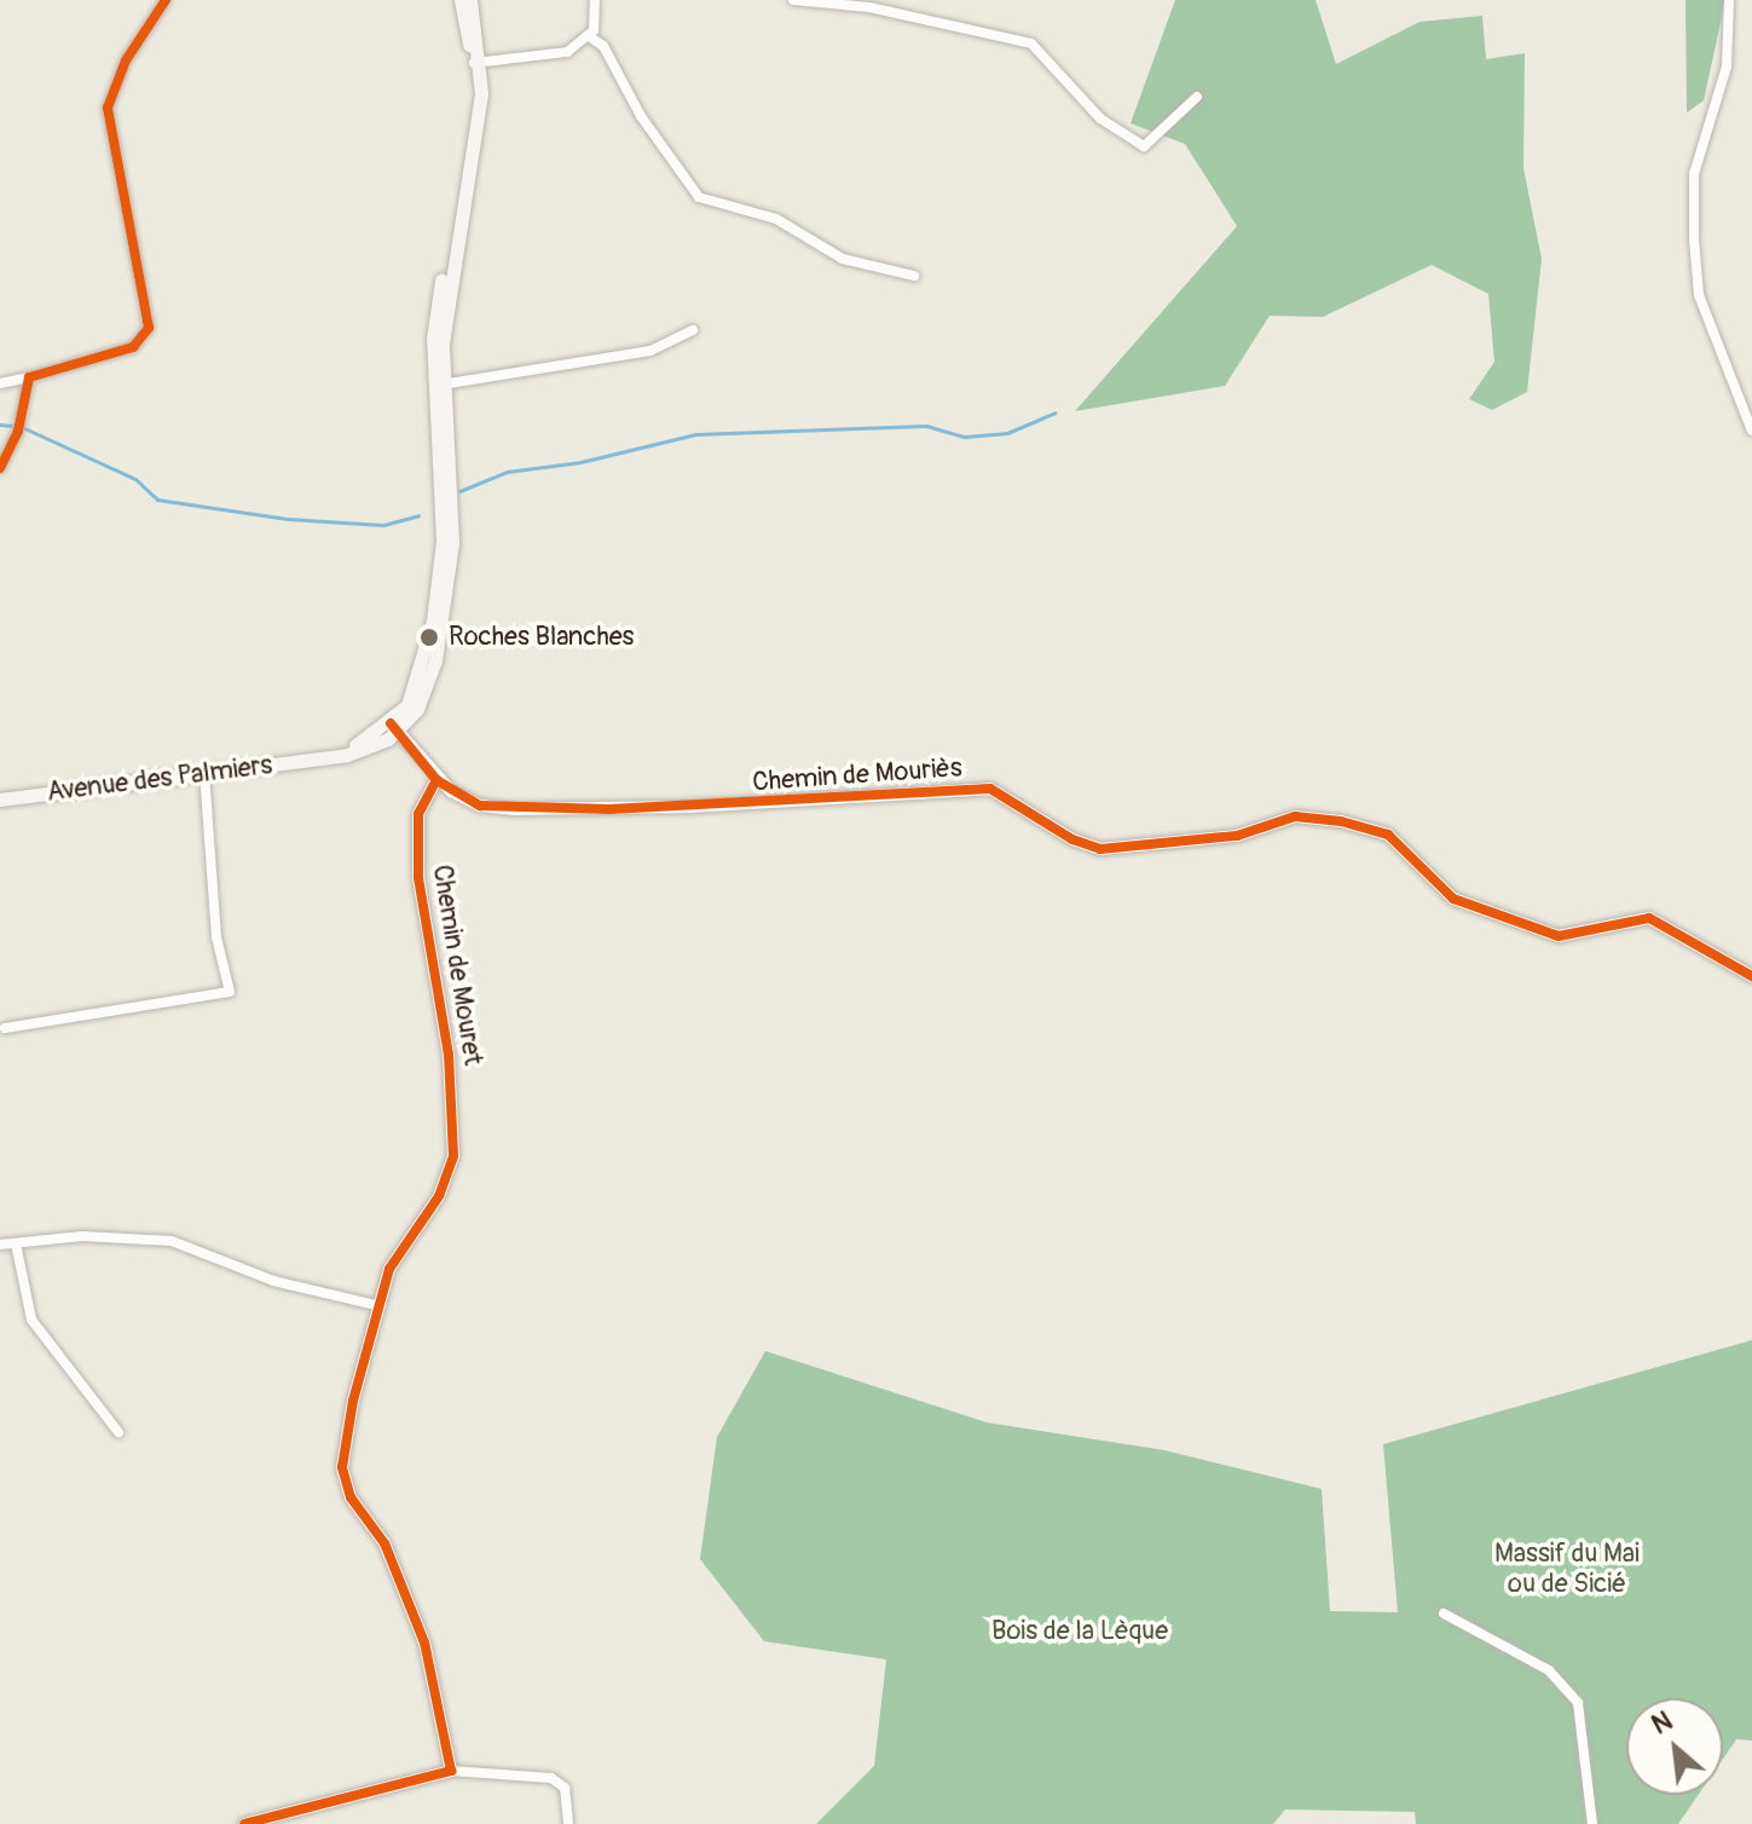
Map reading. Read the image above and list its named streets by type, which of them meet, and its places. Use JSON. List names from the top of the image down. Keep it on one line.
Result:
{"streets":{"main road":["Avenue des Palmiers"],"street":["Chemin de Mouriès","Chemin de Mouret"]},"crossings":[["Chemin de Mouriès","Avenue des Palmiers"],["Chemin de Mouriès","Chemin de Mouret"]],"parks":["Massif du Mai ou de Sicié","Bois de la Lèque"],"places":["Roches Blanches"],"north":"top left"}
